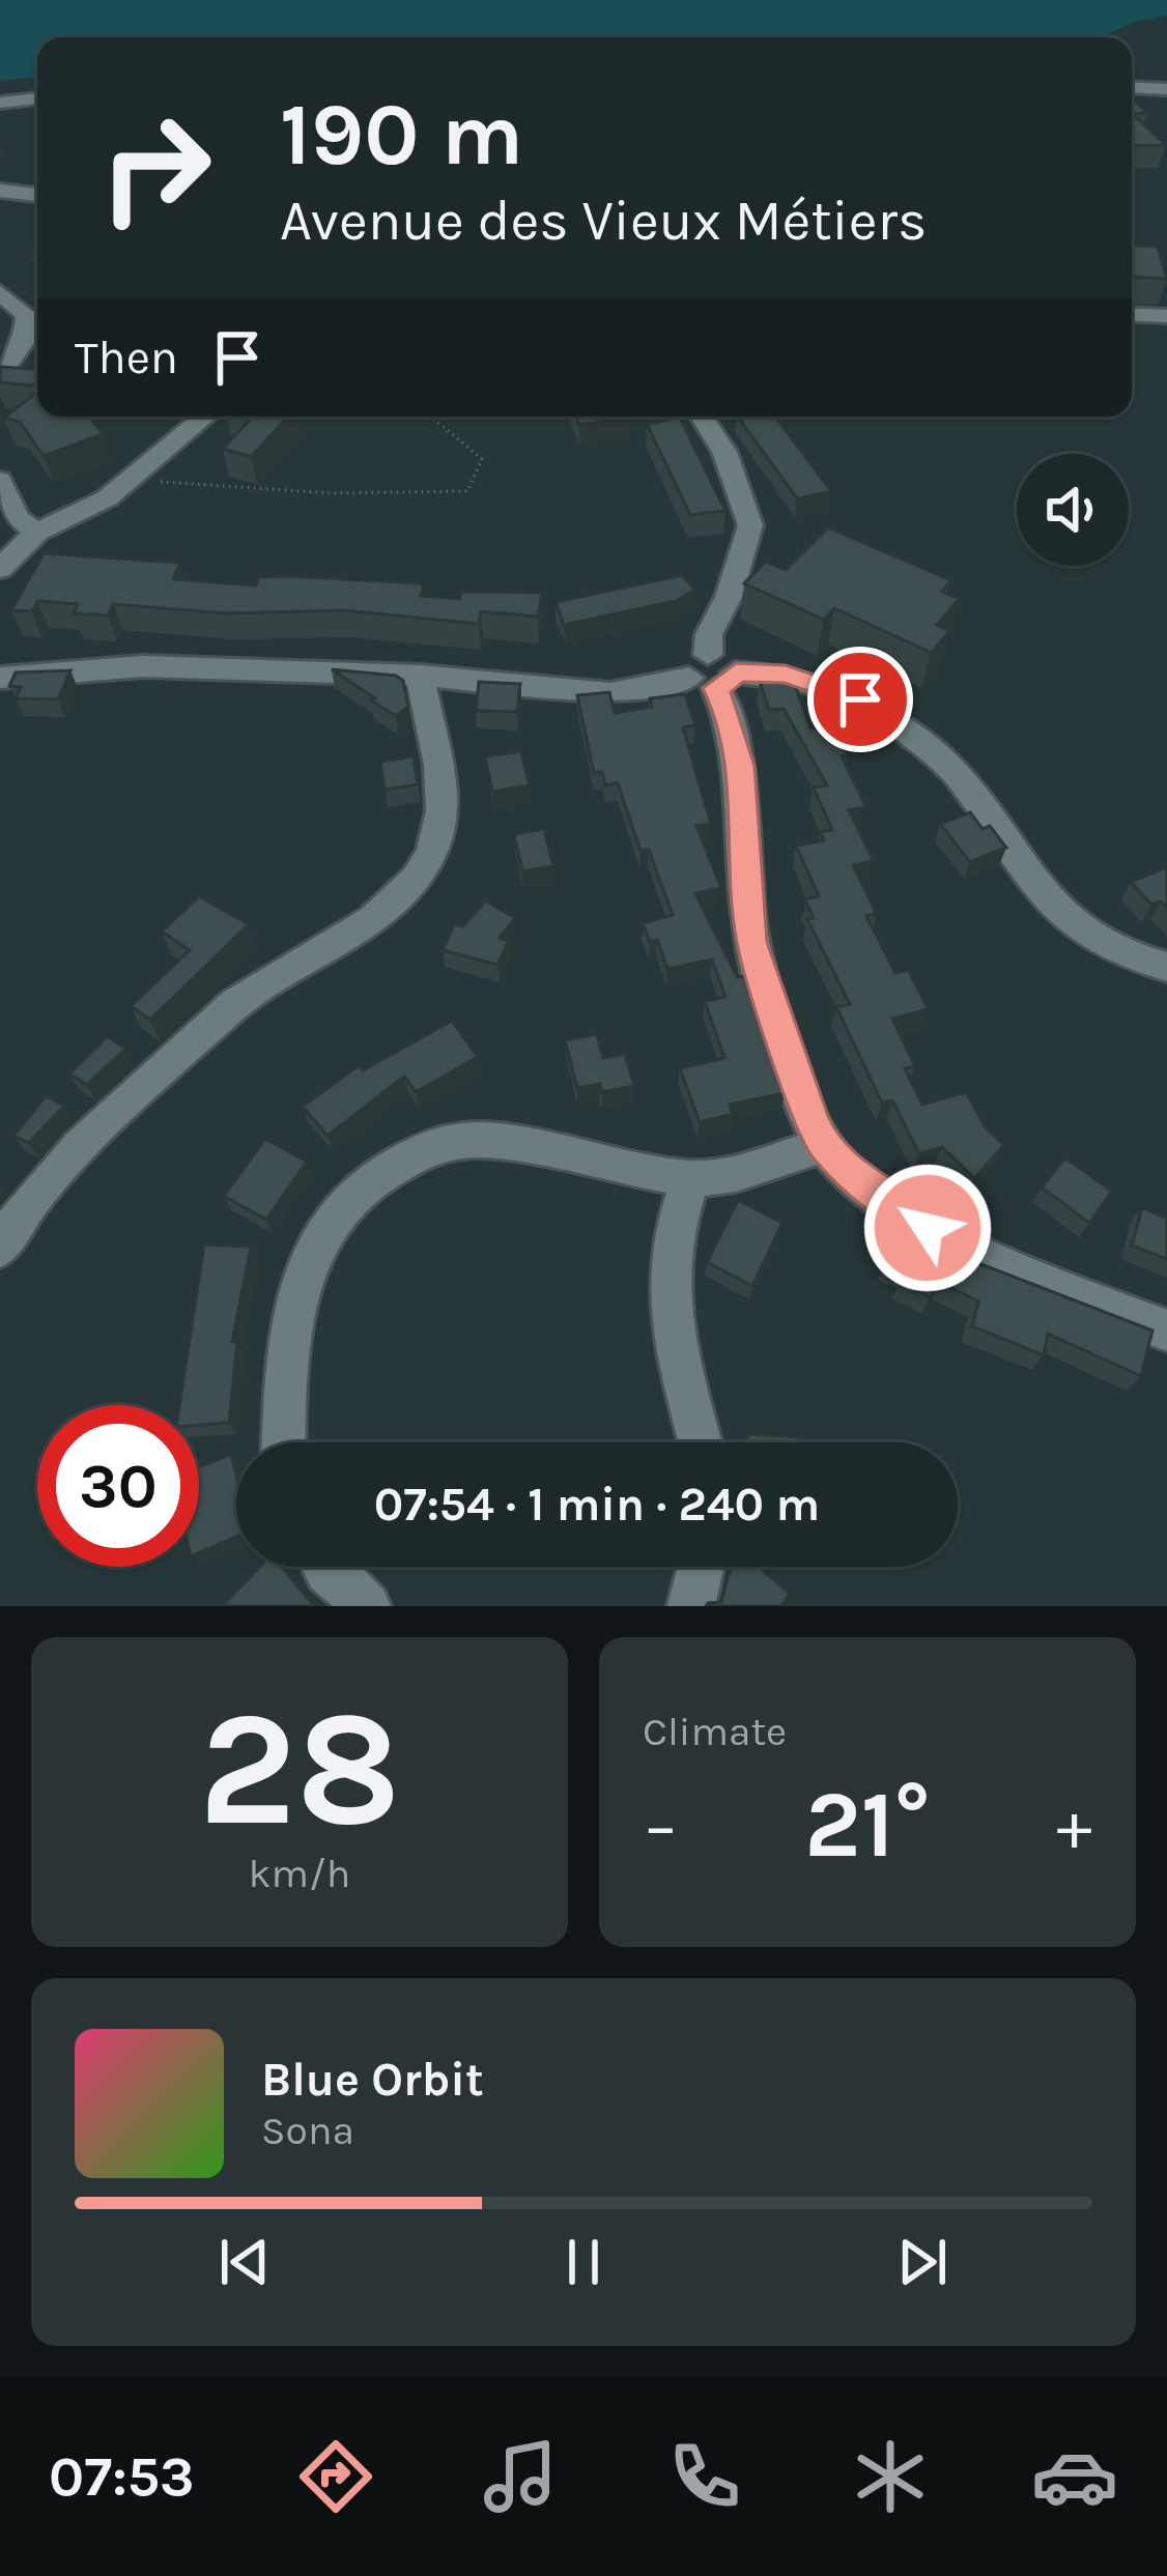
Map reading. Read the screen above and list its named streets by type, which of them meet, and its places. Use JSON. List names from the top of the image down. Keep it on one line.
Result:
{"page":{"turn":["190 m","Avenue des Vieux Métiers"],"then":"Then","limit":"30","trip":"07:54 · 1 min · 240 m","tile":[["28","km/h"],"Climate"],"heat":["−","21°","+"],"song":["Blue Orbit","Sona"],"tabs":"07:53"}}
